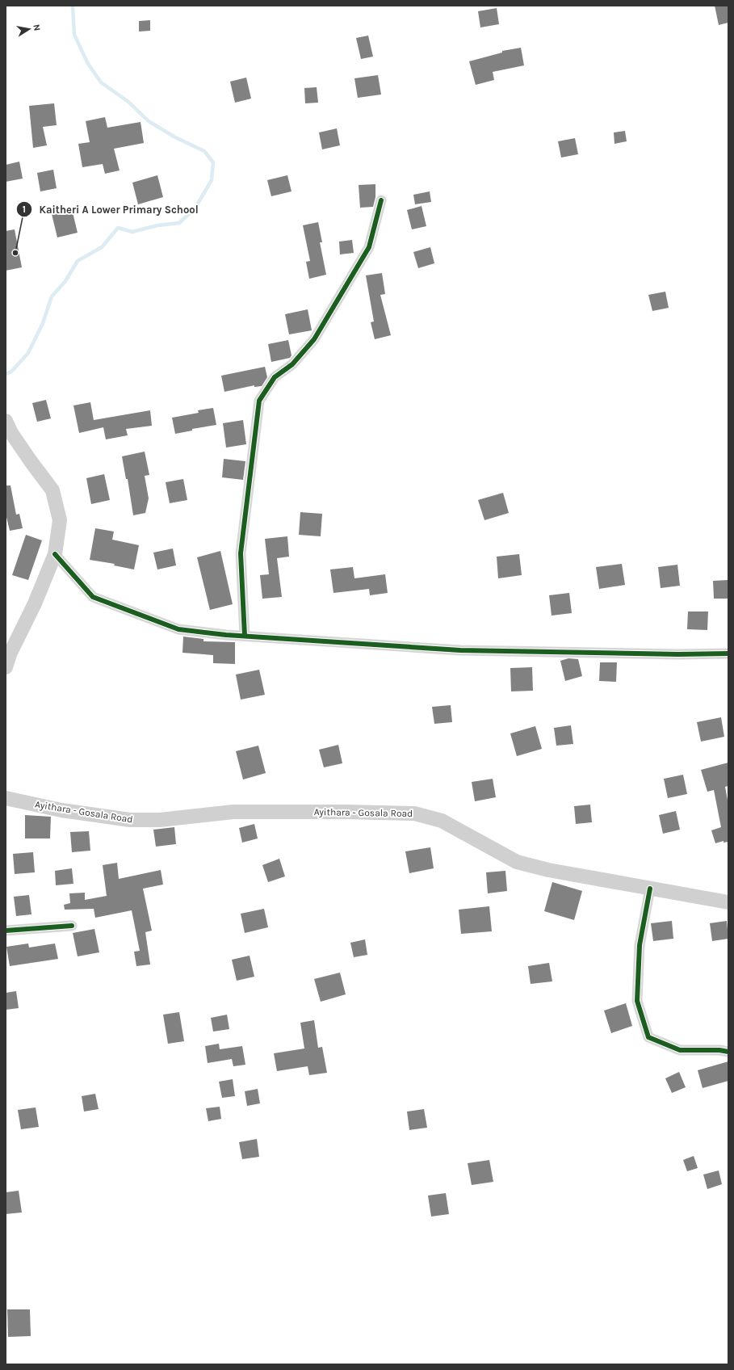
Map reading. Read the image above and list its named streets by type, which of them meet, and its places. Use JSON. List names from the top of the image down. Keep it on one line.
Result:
{"streets":{"main road":["Ayithara - Gosala Road"]},"places":["Kaitheri A Lower Primary School"],"north":"right"}
